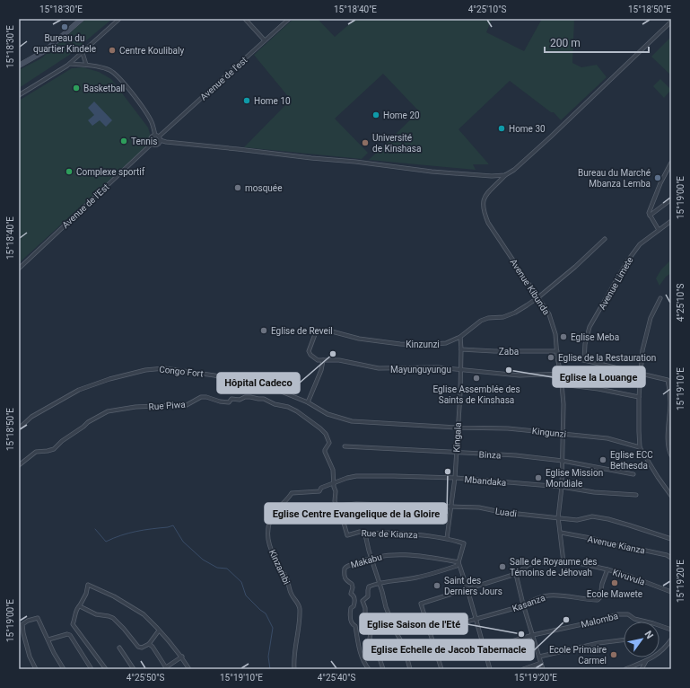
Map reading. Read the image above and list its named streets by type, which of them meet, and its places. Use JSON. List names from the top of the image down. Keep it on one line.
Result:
{"streets":{"street":["Avenue de l'est","Avenue de l'Est","Avenue Limete","Avenue Kibunda","Kinzunzi","Zaba","Mayunguyungu","Congo Fort","Rue Piwa","Kingunzi","Kingala","Binza","Mbandaka","Luadi","Rue de Kianza","Avenue Kianza","Makabu","Kinzambi","Kivuvula","Kasanza","Malomba"]},"crossings":[["Avenue de l'est","Avenue de l'Est"],["Avenue Kibunda","Kinzunzi"],["Avenue Kibunda","Zaba"],["Avenue Kibunda","Mayunguyungu"],["Avenue Kibunda","Kingunzi"],["Avenue Kibunda","Binza"],["Avenue Kibunda","Mbandaka"],["Avenue Kibunda","Luadi"],["Avenue Kibunda","Avenue Kianza"],["Avenue Kibunda","Kivuvula"],["Kinzunzi","Mayunguyungu"],["Kinzunzi","Kingala"],["Zaba","Kingala"],["Mayunguyungu","Kingala"],["Congo Fort","Kingunzi"],["Congo Fort","Kingala"],["Rue Piwa","Mbandaka"],["Rue Piwa","Rue de Kianza"],["Rue Piwa","Kinzambi"],["Kingunzi","Kingala"],["Kingala","Binza"],["Kingala","Mbandaka"],["Kingala","Luadi"],["Kingala","Rue de Kianza"],["Mbandaka","Rue de Kianza"],["Mbandaka","Kinzambi"],["Luadi","Rue de Kianza"],["Rue de Kianza","Makabu"],["Rue de Kianza","Kinzambi"],["Kivuvula","Kasanza"]],"places":["Bureau du quartier Kindele","Centre Koulibaly","Basketball","Home 10","Home 20","Home 30","Tennis","Université de Kinshasa","Complexe sportif","Bureau du Marché Mbanza Lemba","mosquée","Eglise de Reveil","Eglise Meba","Hôpital Cadeco","Eglise de la Restauration","Eglise la Louange","Eglise Assemblée des Saints de Kinshasa","Eglise ECC Bethesda","Eglise Centre Evangelique de la Gloire","Eglise Mission Mondiale","Salle de Royaume des Témoins de Jéhovah","Ecole Mawete","Saint des Derniers Jours","Eglise Echelle de Jacob Tabernacle","Eglise Saison de l'Eté","Ecole Primaire Carmel"],"scale_bar":"200 m","north":"top right","coordinates":["15°18'30\"E","15°18'40\"E","4°25'10\"S","15°18'50\"E","15°19'00\"E","15°19'10\"E","15°19'20\"E","4°25'50\"S","4°25'40\"S"]}
